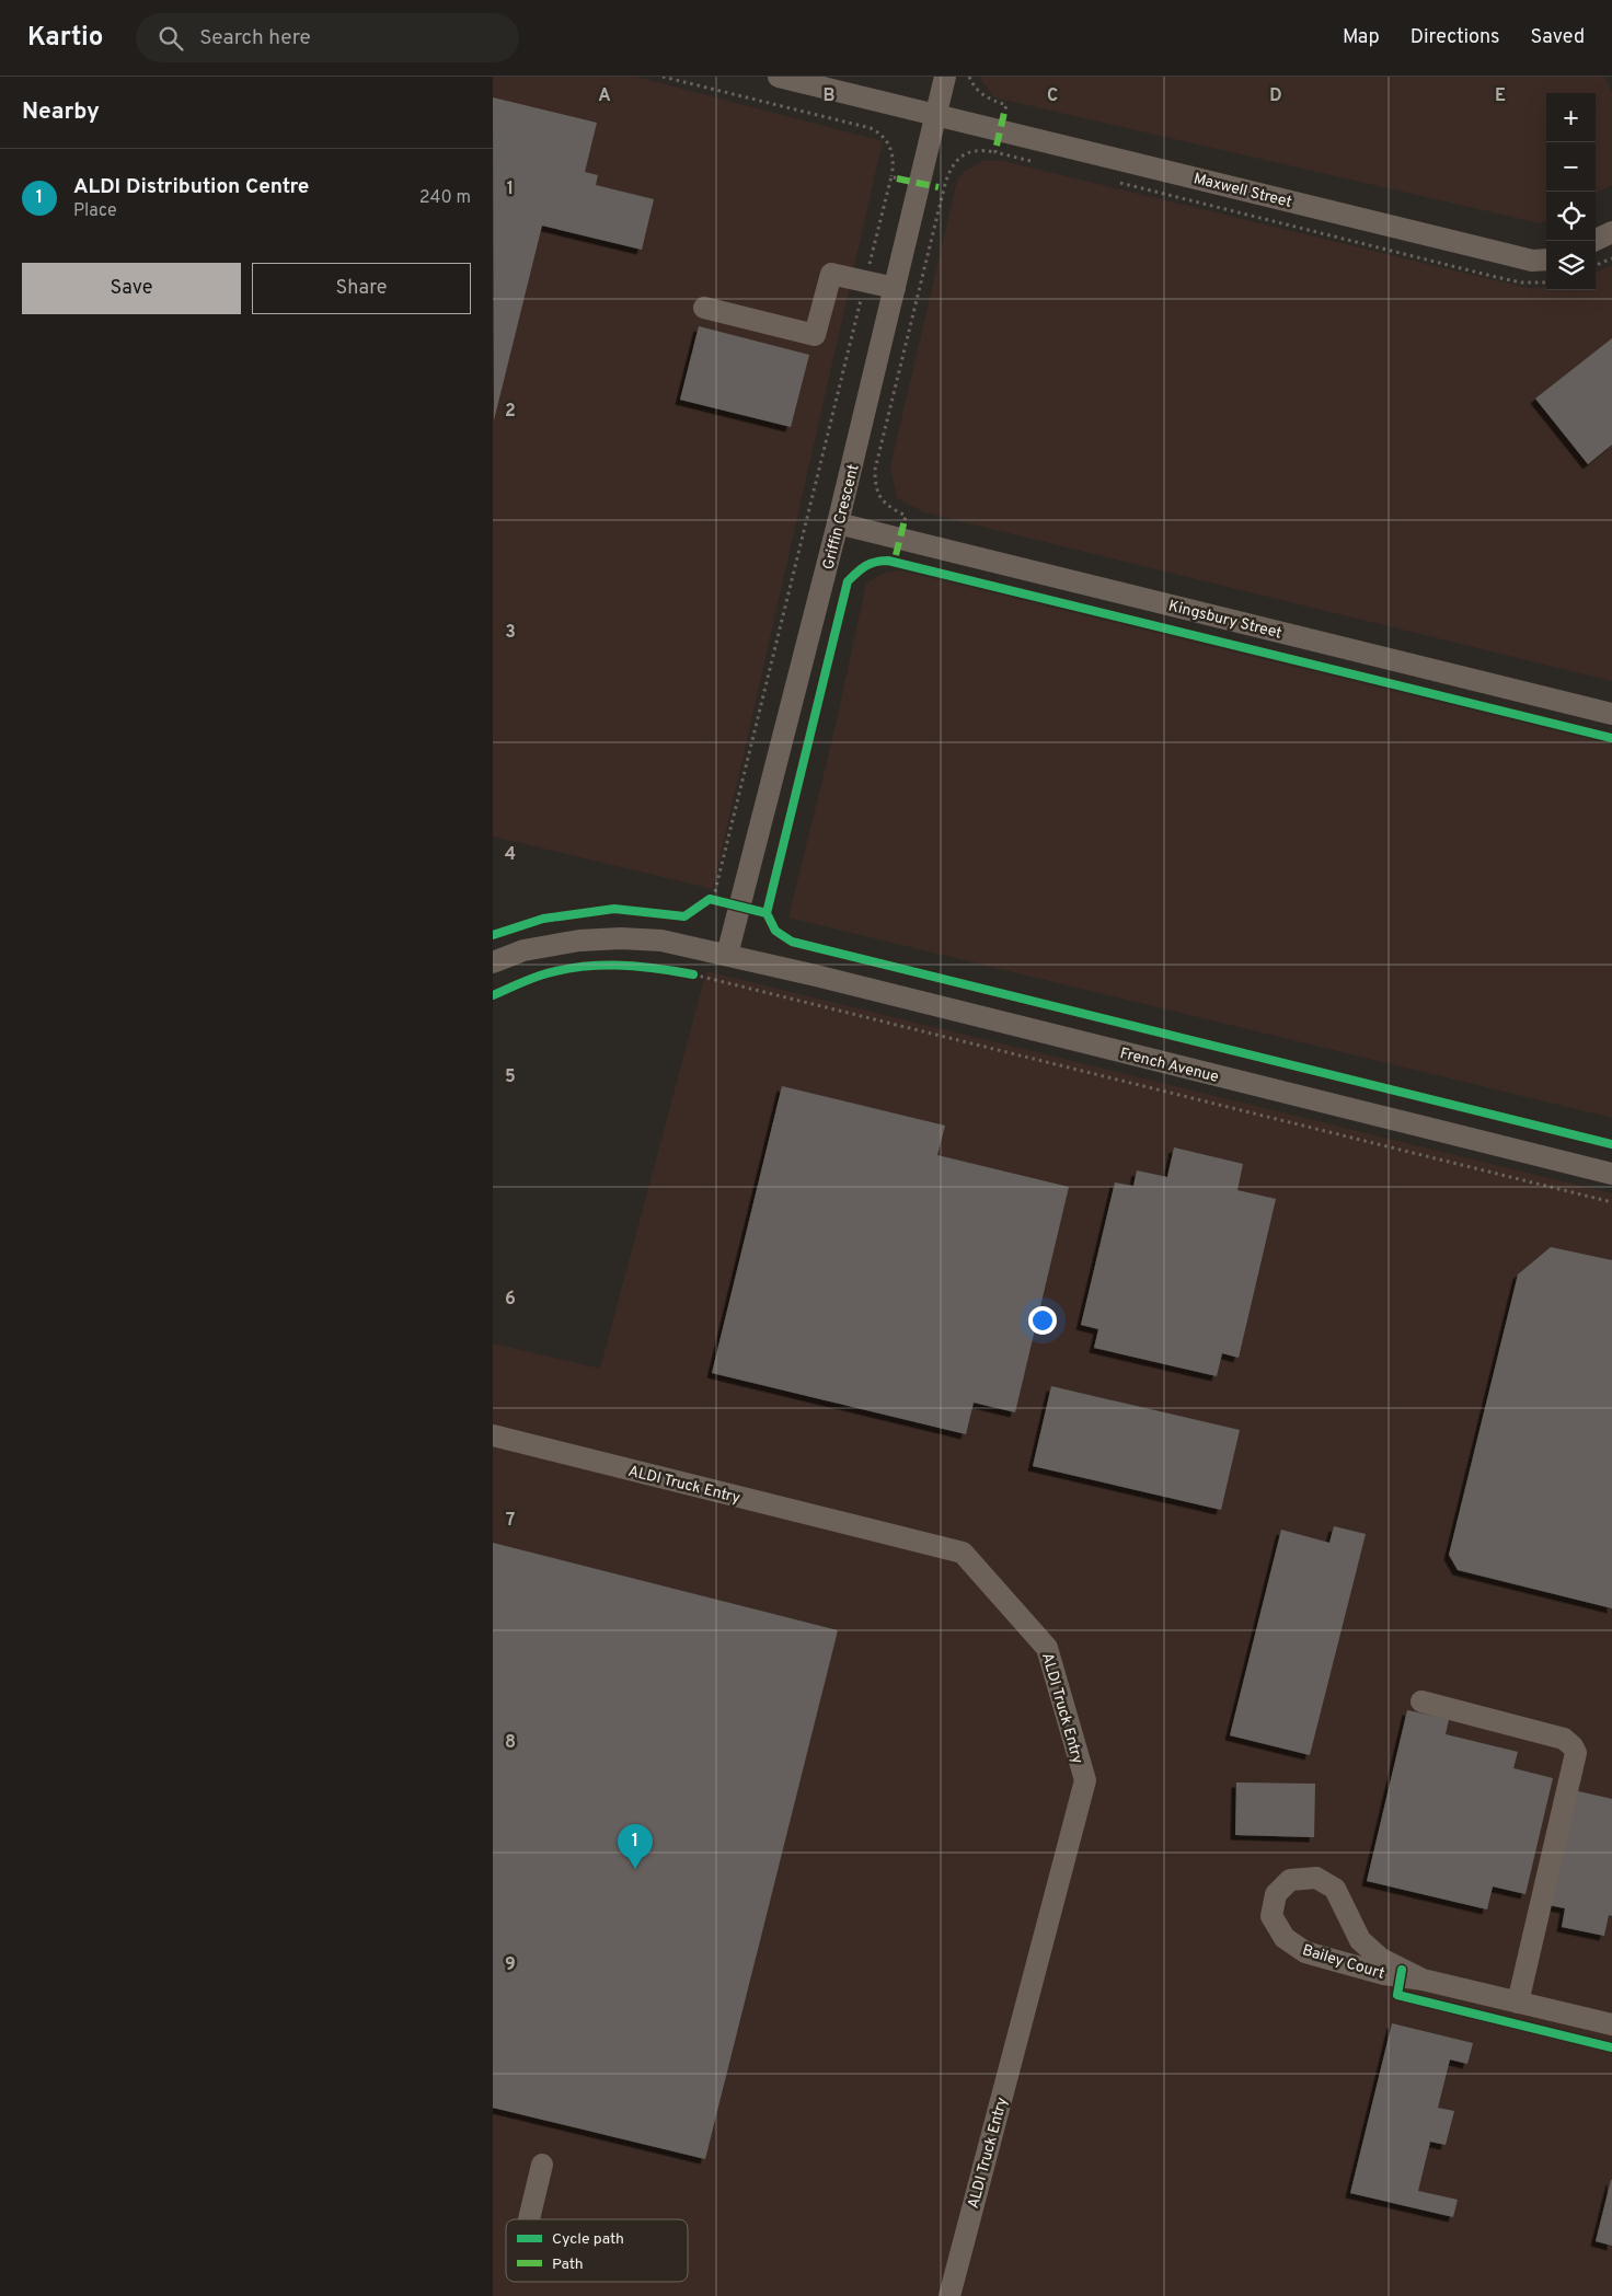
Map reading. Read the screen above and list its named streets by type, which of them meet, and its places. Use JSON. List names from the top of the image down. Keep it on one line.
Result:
{"streets":{"street":["Maxwell Street","Griffin Crescent","Kingsbury Street","French Avenue","ALDI Truck Entry","Bailey Court"]},"crossings":[["Maxwell Street","Griffin Crescent"],["Griffin Crescent","Kingsbury Street"],["Griffin Crescent","French Avenue"]],"legend":["Cycle path","Path"],"page":{"header":"Kartio","search":"Search here","nav":["Map","Directions","Saved"],"heading":"Nearby","map_buttons":["+","−"],"list":[{"mark":"1","name":"ALDI Distribution Centre","note":"Place","value":"240 m"}],"buttons":["Save","Share"],"pins":"1"},"grid":{"columns":["A","B","C","D","E"],"rows":["1","2","3","4","5","6","7","8","9"]}}
